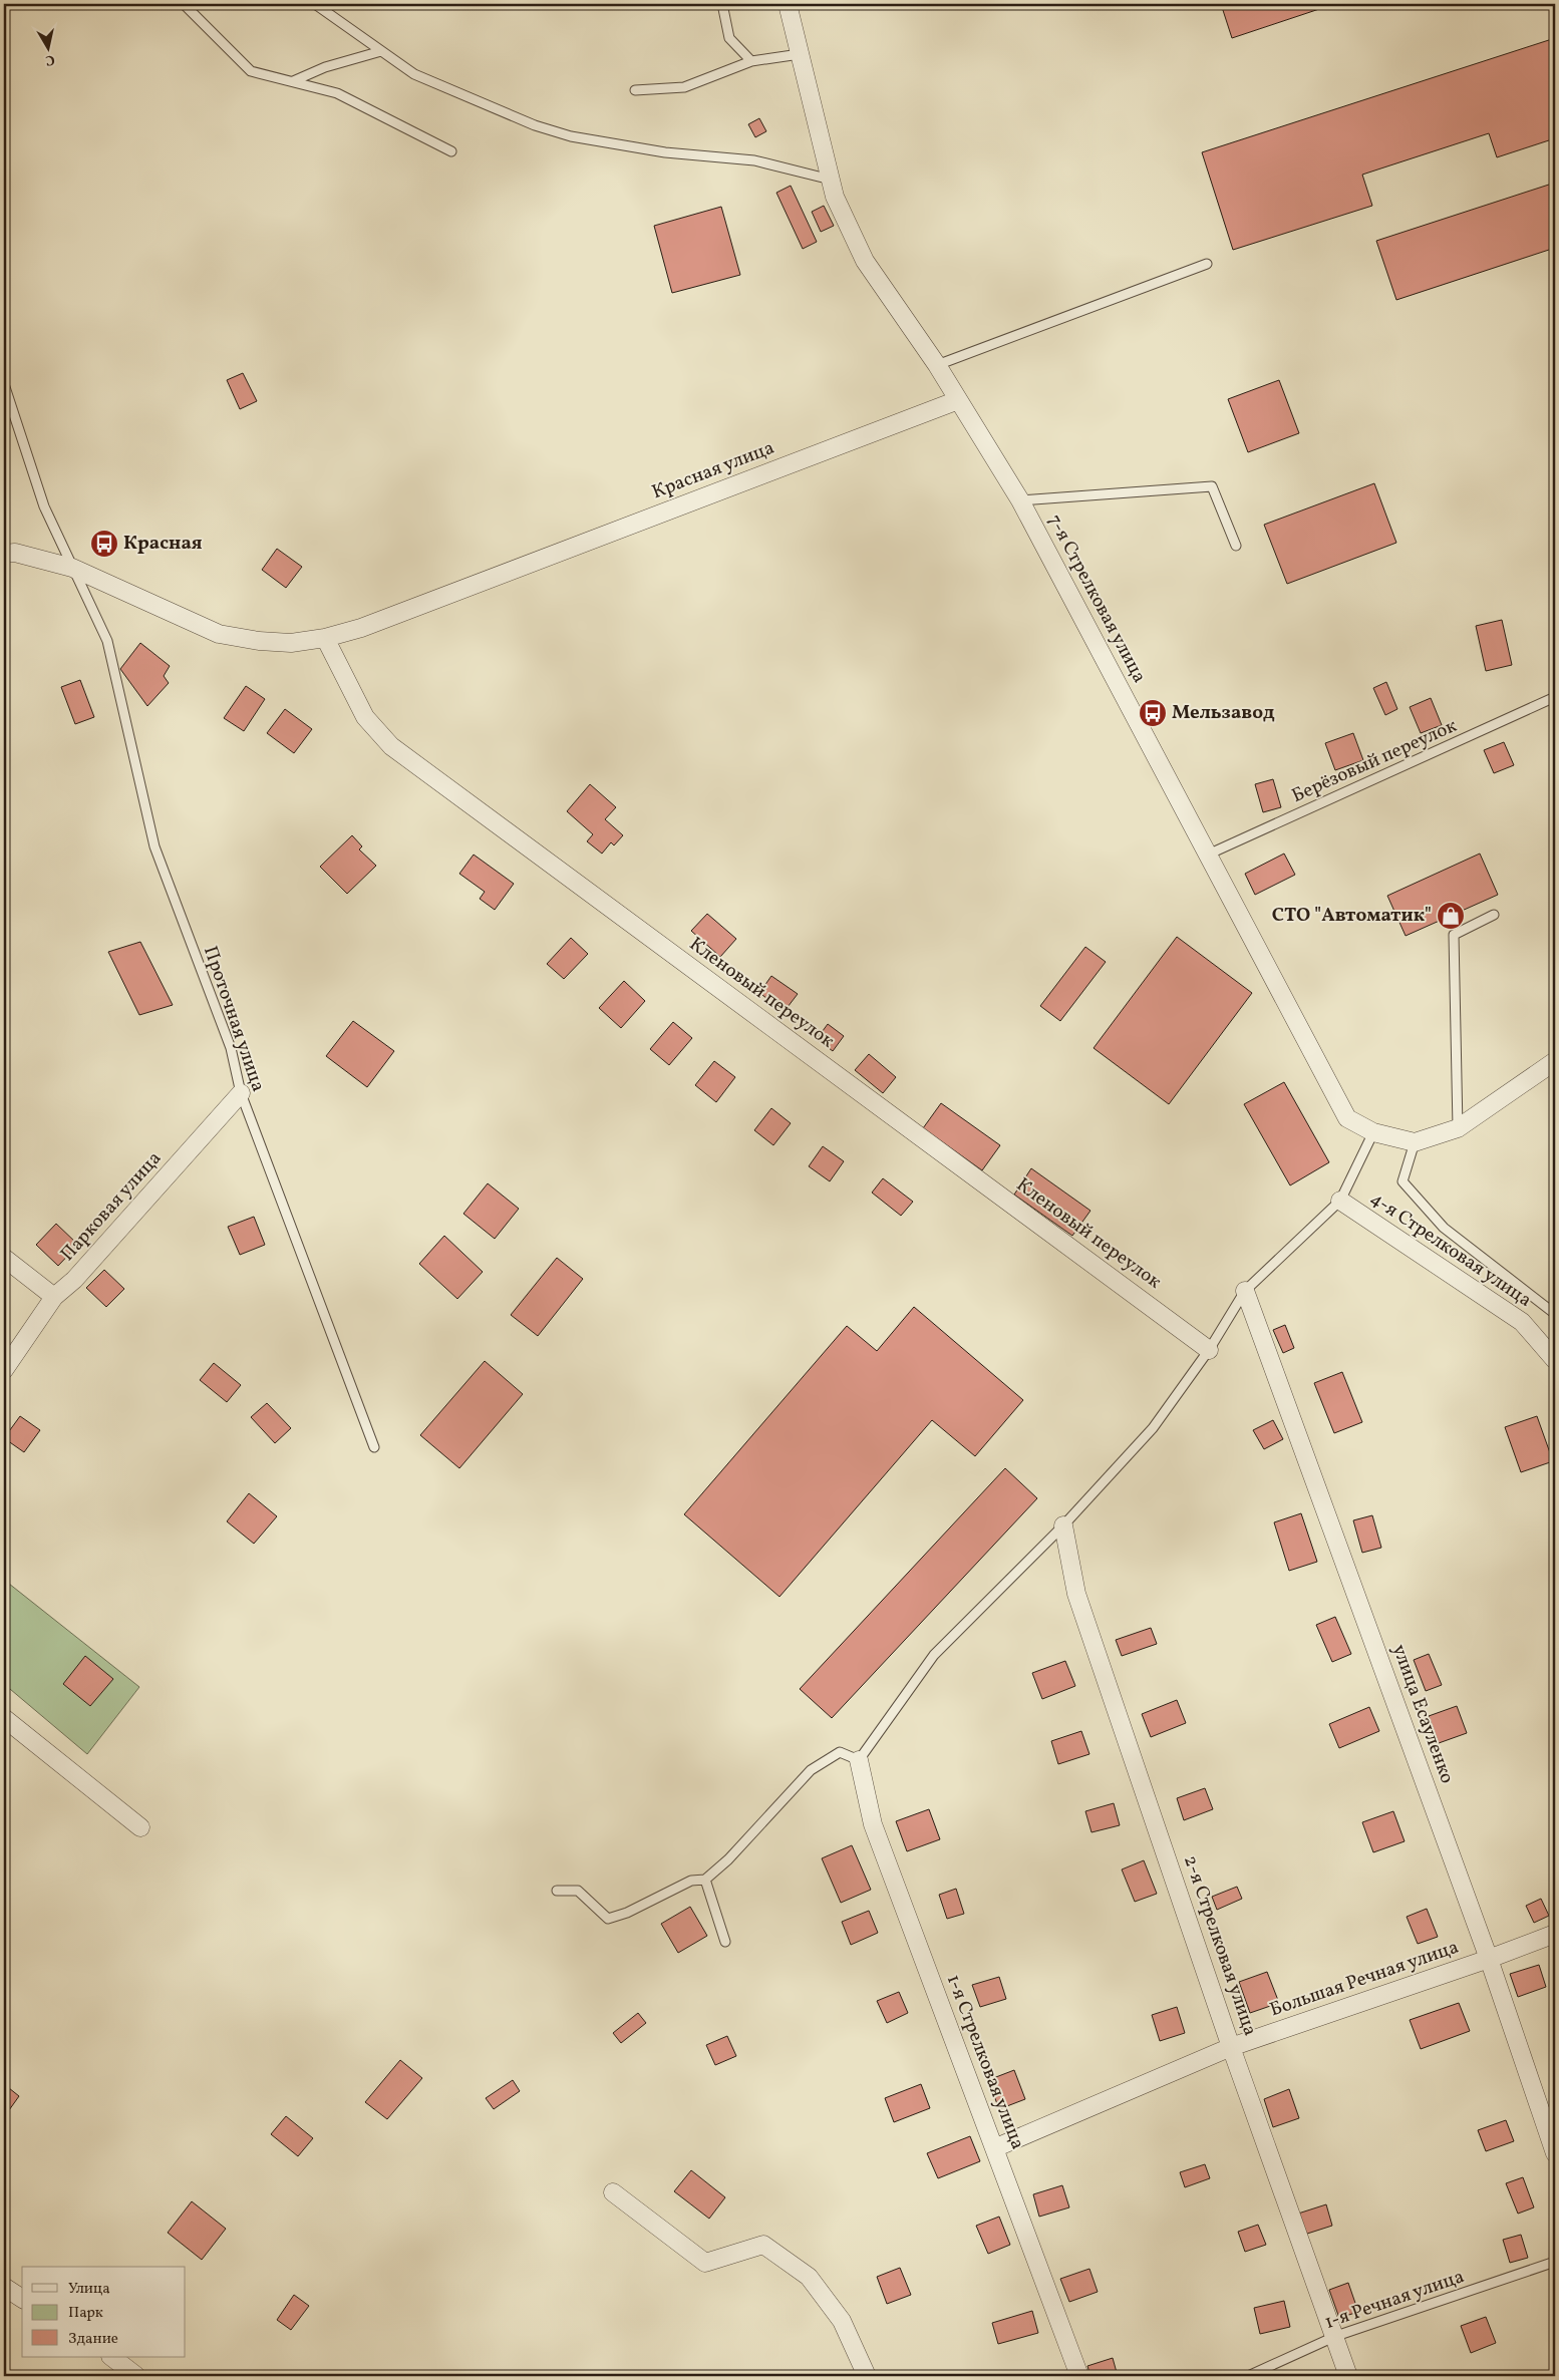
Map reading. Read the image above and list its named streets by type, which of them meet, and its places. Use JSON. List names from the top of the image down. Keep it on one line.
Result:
{"streets":{"street":["Красная улица","7-я Стрелковая улица","Кленовый переулок","Парковая улица","4-я Стрелковая улица","улица Есауленко","2-я Стрелковая улица","Большая Речная улица","1-я Стрелковая улица"],"lane":["Берёзовый переулок","Проточная улица","1-я Речная улица"]},"crossings":[["Красная улица","7-я Стрелковая улица"],["Красная улица","Кленовый переулок"],["Красная улица","Проточная улица"],["7-я Стрелковая улица","Берёзовый переулок"],["Проточная улица","Парковая улица"],["улица Есауленко","Большая Речная улица"],["2-я Стрелковая улица","Большая Речная улица"],["2-я Стрелковая улица","1-я Речная улица"],["Большая Речная улица","1-я Стрелковая улица"]],"places":{"bus stop":["Красная","Мельзавод"],"shop":["СТО \"Автоматик\""]},"legend":["Улица","Парк","Здание"],"north":"bottom"}
